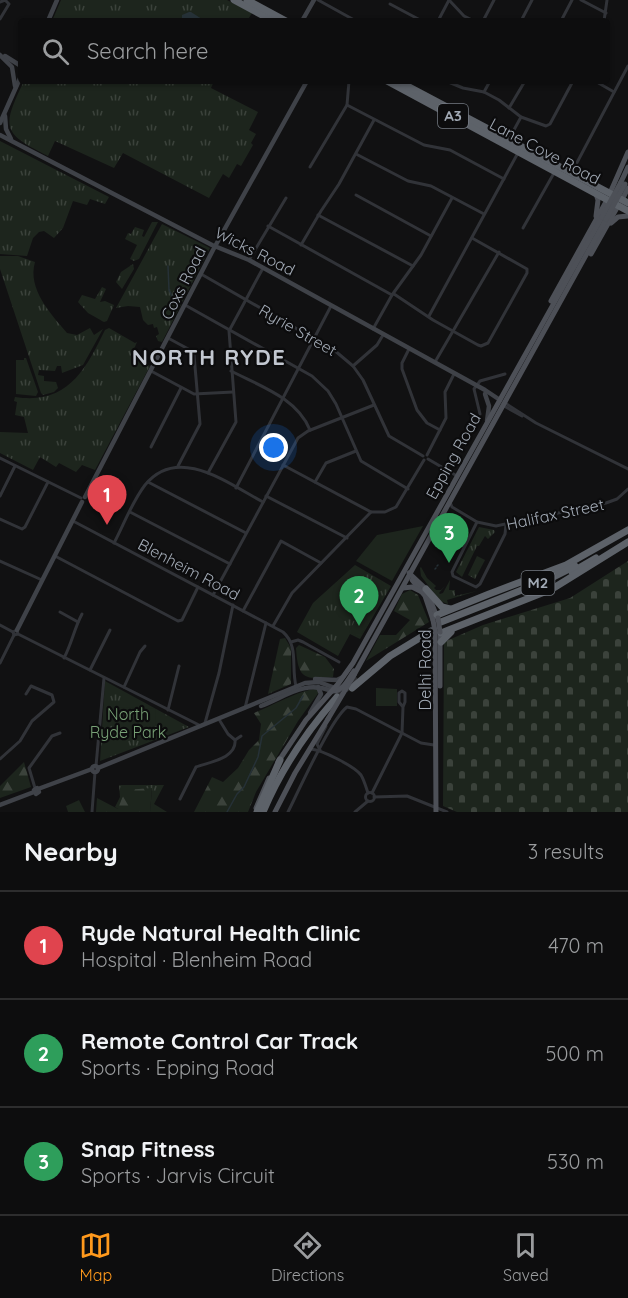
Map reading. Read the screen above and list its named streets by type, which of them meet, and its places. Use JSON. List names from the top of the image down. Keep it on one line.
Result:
{"streets":{"highway":["A3","Lane Cove Road","M2"],"main road":["Wicks Road","Coxs Road","Epping Road","Delhi Road"],"street":["Ryrie Street","Halifax Street","Blenheim Road"]},"crossings":[["Wicks Road","Coxs Road"],["Wicks Road","Epping Road"],["Coxs Road","Ryrie Street"],["Coxs Road","Blenheim Road"],["Ryrie Street","Epping Road"],["Epping Road","Halifax Street"],["Epping Road","M2"],["Epping Road","Delhi Road"],["M2","Delhi Road"]],"districts":["NORTH RYDE"],"parks":["North Ryde Park"],"page":{"search":"Search here","pins":["1","3","2"],"heading":["Nearby","3 results"],"list":[{"mark":"1","name":"Ryde Natural Health Clinic","note":"Hospital · Blenheim Road","value":"470 m"},{"mark":"2","name":"Remote Control Car Track","note":"Sports · Epping Road","value":"500 m"},{"mark":"3","name":"Snap Fitness","note":"Sports · Jarvis Circuit","value":"530 m"}],"nav":["Map","Directions","Saved"]}}
